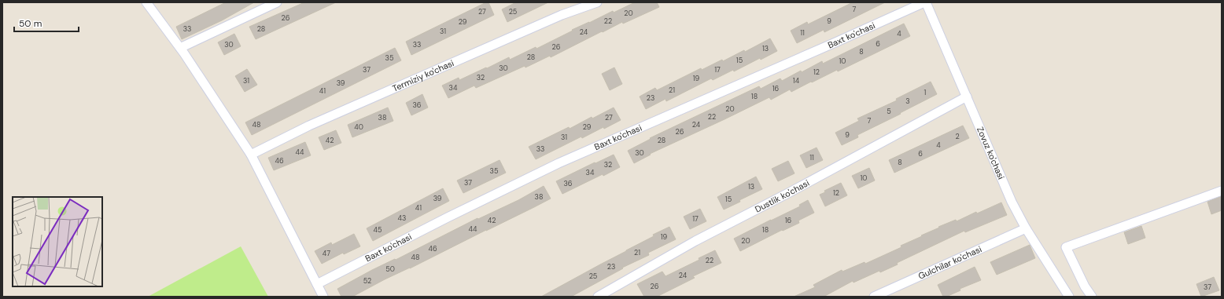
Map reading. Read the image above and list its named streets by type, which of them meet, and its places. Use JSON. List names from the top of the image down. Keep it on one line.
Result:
{"streets":{"street":["Baxt ko'chasi","Termiziy ko'chasi","Zovuz ko'chasi","Dustlik ko'chasi","Gulchilar ko'chasi"]},"crossings":[["Baxt ko'chasi","Zovuz ko'chasi"],["Zovuz ko'chasi","Dustlik ko'chasi"],["Zovuz ko'chasi","Gulchilar ko'chasi"]],"house_numbers":["7","27","25","20","26","22","9","29","33","28","31","24","11","4","6","30","33","26","13","8","28","35","15","10","30","37","17","12","32","19","31","14","39","34","16","21","41","1","18","23","3","36","20","5","22","38","27","7","48","24","40","29","26","9","2","31","42","28","4","33","44","30","6","11","46","8","32","35","34","10","37","36","13","12","38","39","15","41","43","17","42","16","44","45","18","19","20","46","21","47","48","22","23","50","24","25","52","26","37"],"scale_bar":"50 m"}
